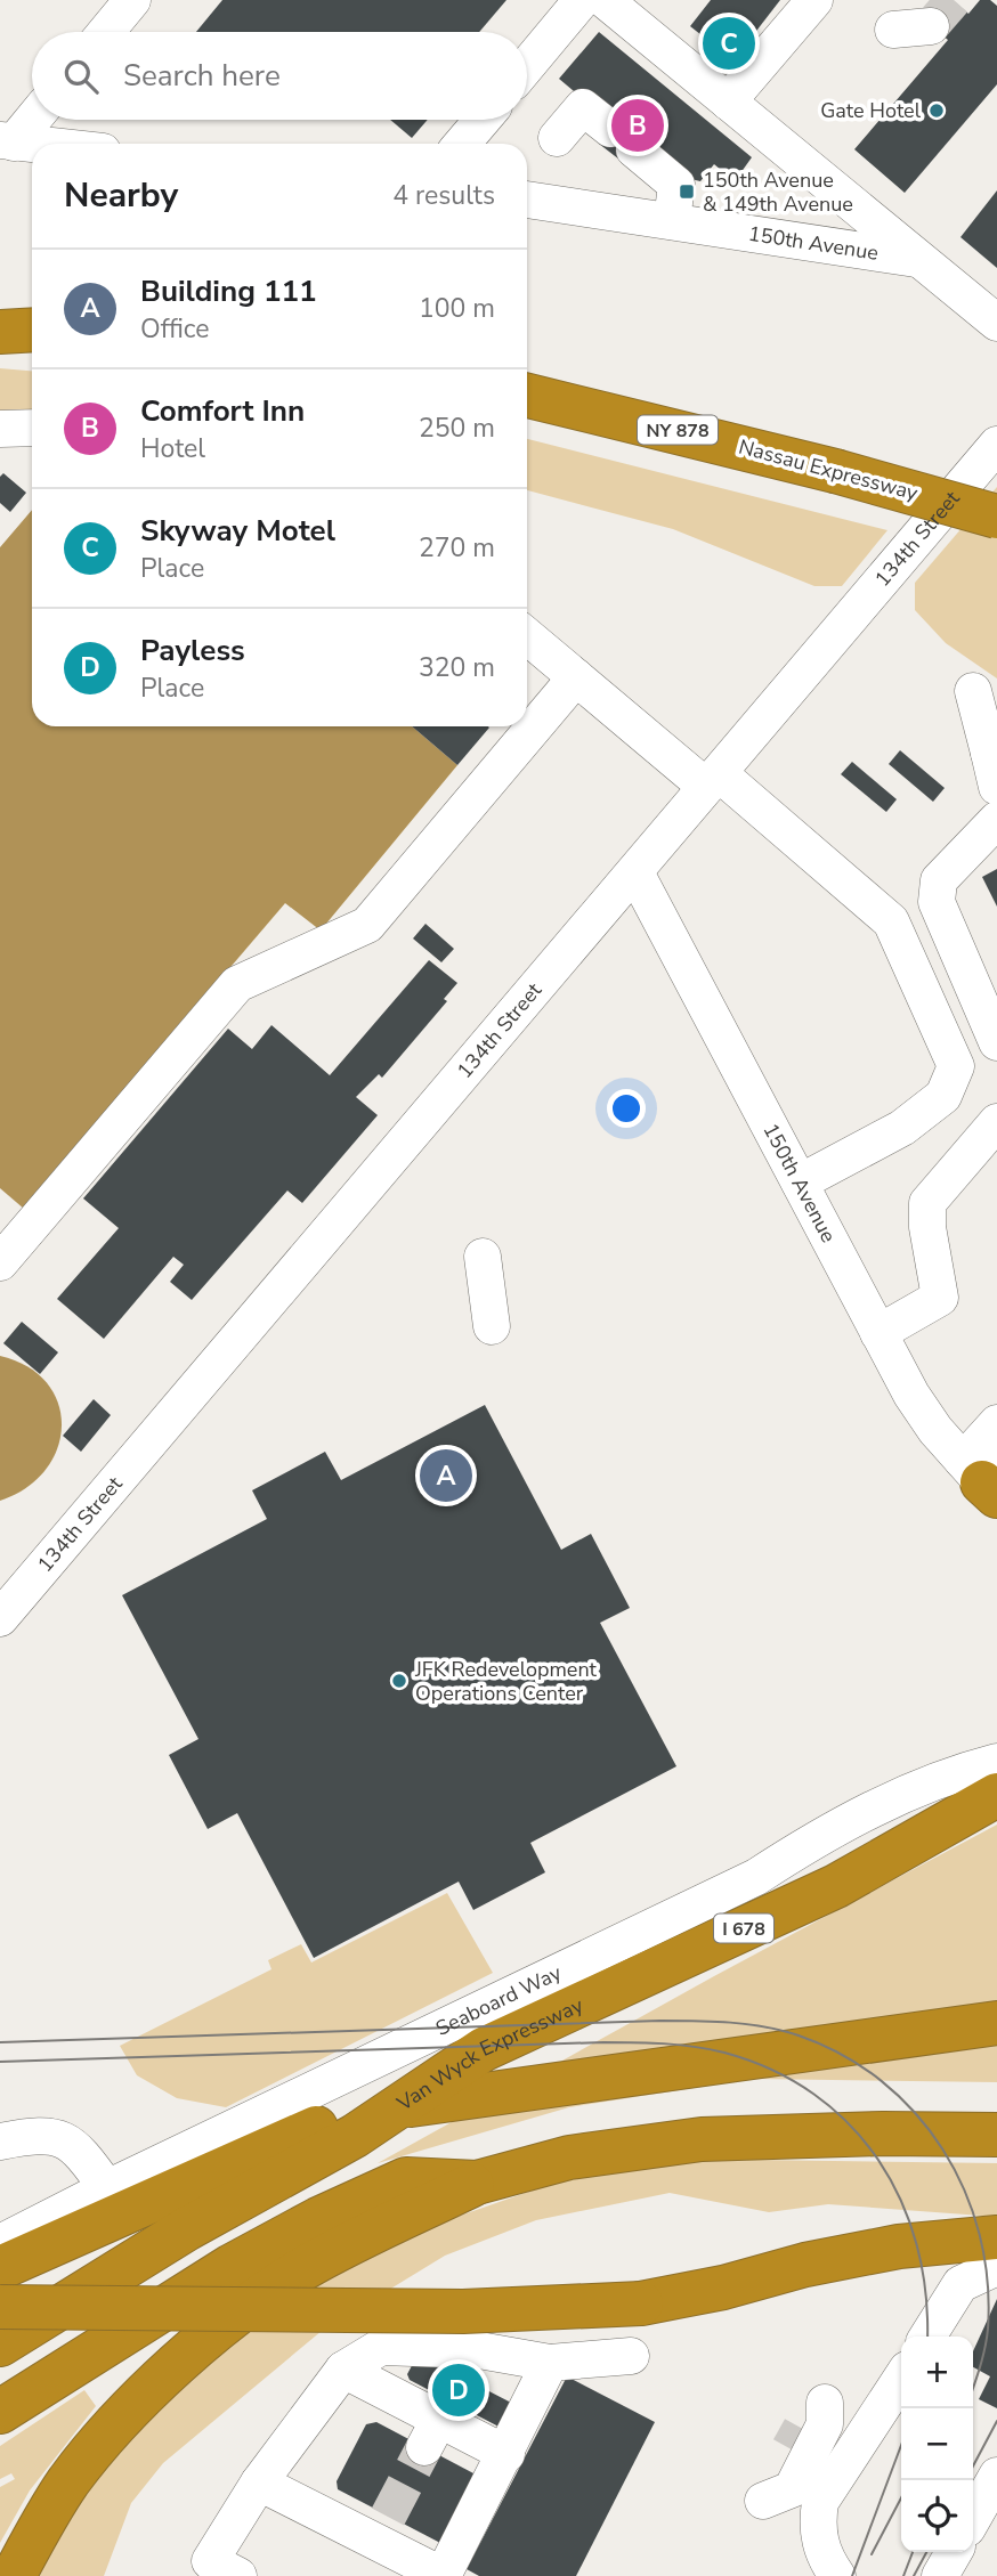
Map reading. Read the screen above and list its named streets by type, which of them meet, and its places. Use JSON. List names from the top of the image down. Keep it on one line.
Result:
{"streets":{"highway":["NY 878","Nassau Expressway","I 678","Van Wyck Expressway"],"street":["150th Avenue","134th Street","Seaboard Way"]},"crossings":[["150th Avenue","134th Street"]],"places":{"other":["Gate Hotel","JFK Redevelopment Operations Center"],"transit":["150th Avenue & 149th Avenue"]},"page":{"pins":["C","B","A","D"],"search":"Search here","heading":["Nearby","4 results"],"list":[{"mark":"A","name":"Building 111","note":"Office","value":"100 m"},{"mark":"B","name":"Comfort Inn","note":"Hotel","value":"250 m"},{"mark":"C","name":"Skyway Motel","note":"Place","value":"270 m"},{"mark":"D","name":"Payless","note":"Place","value":"320 m"}],"map_buttons":["+","−"]}}
